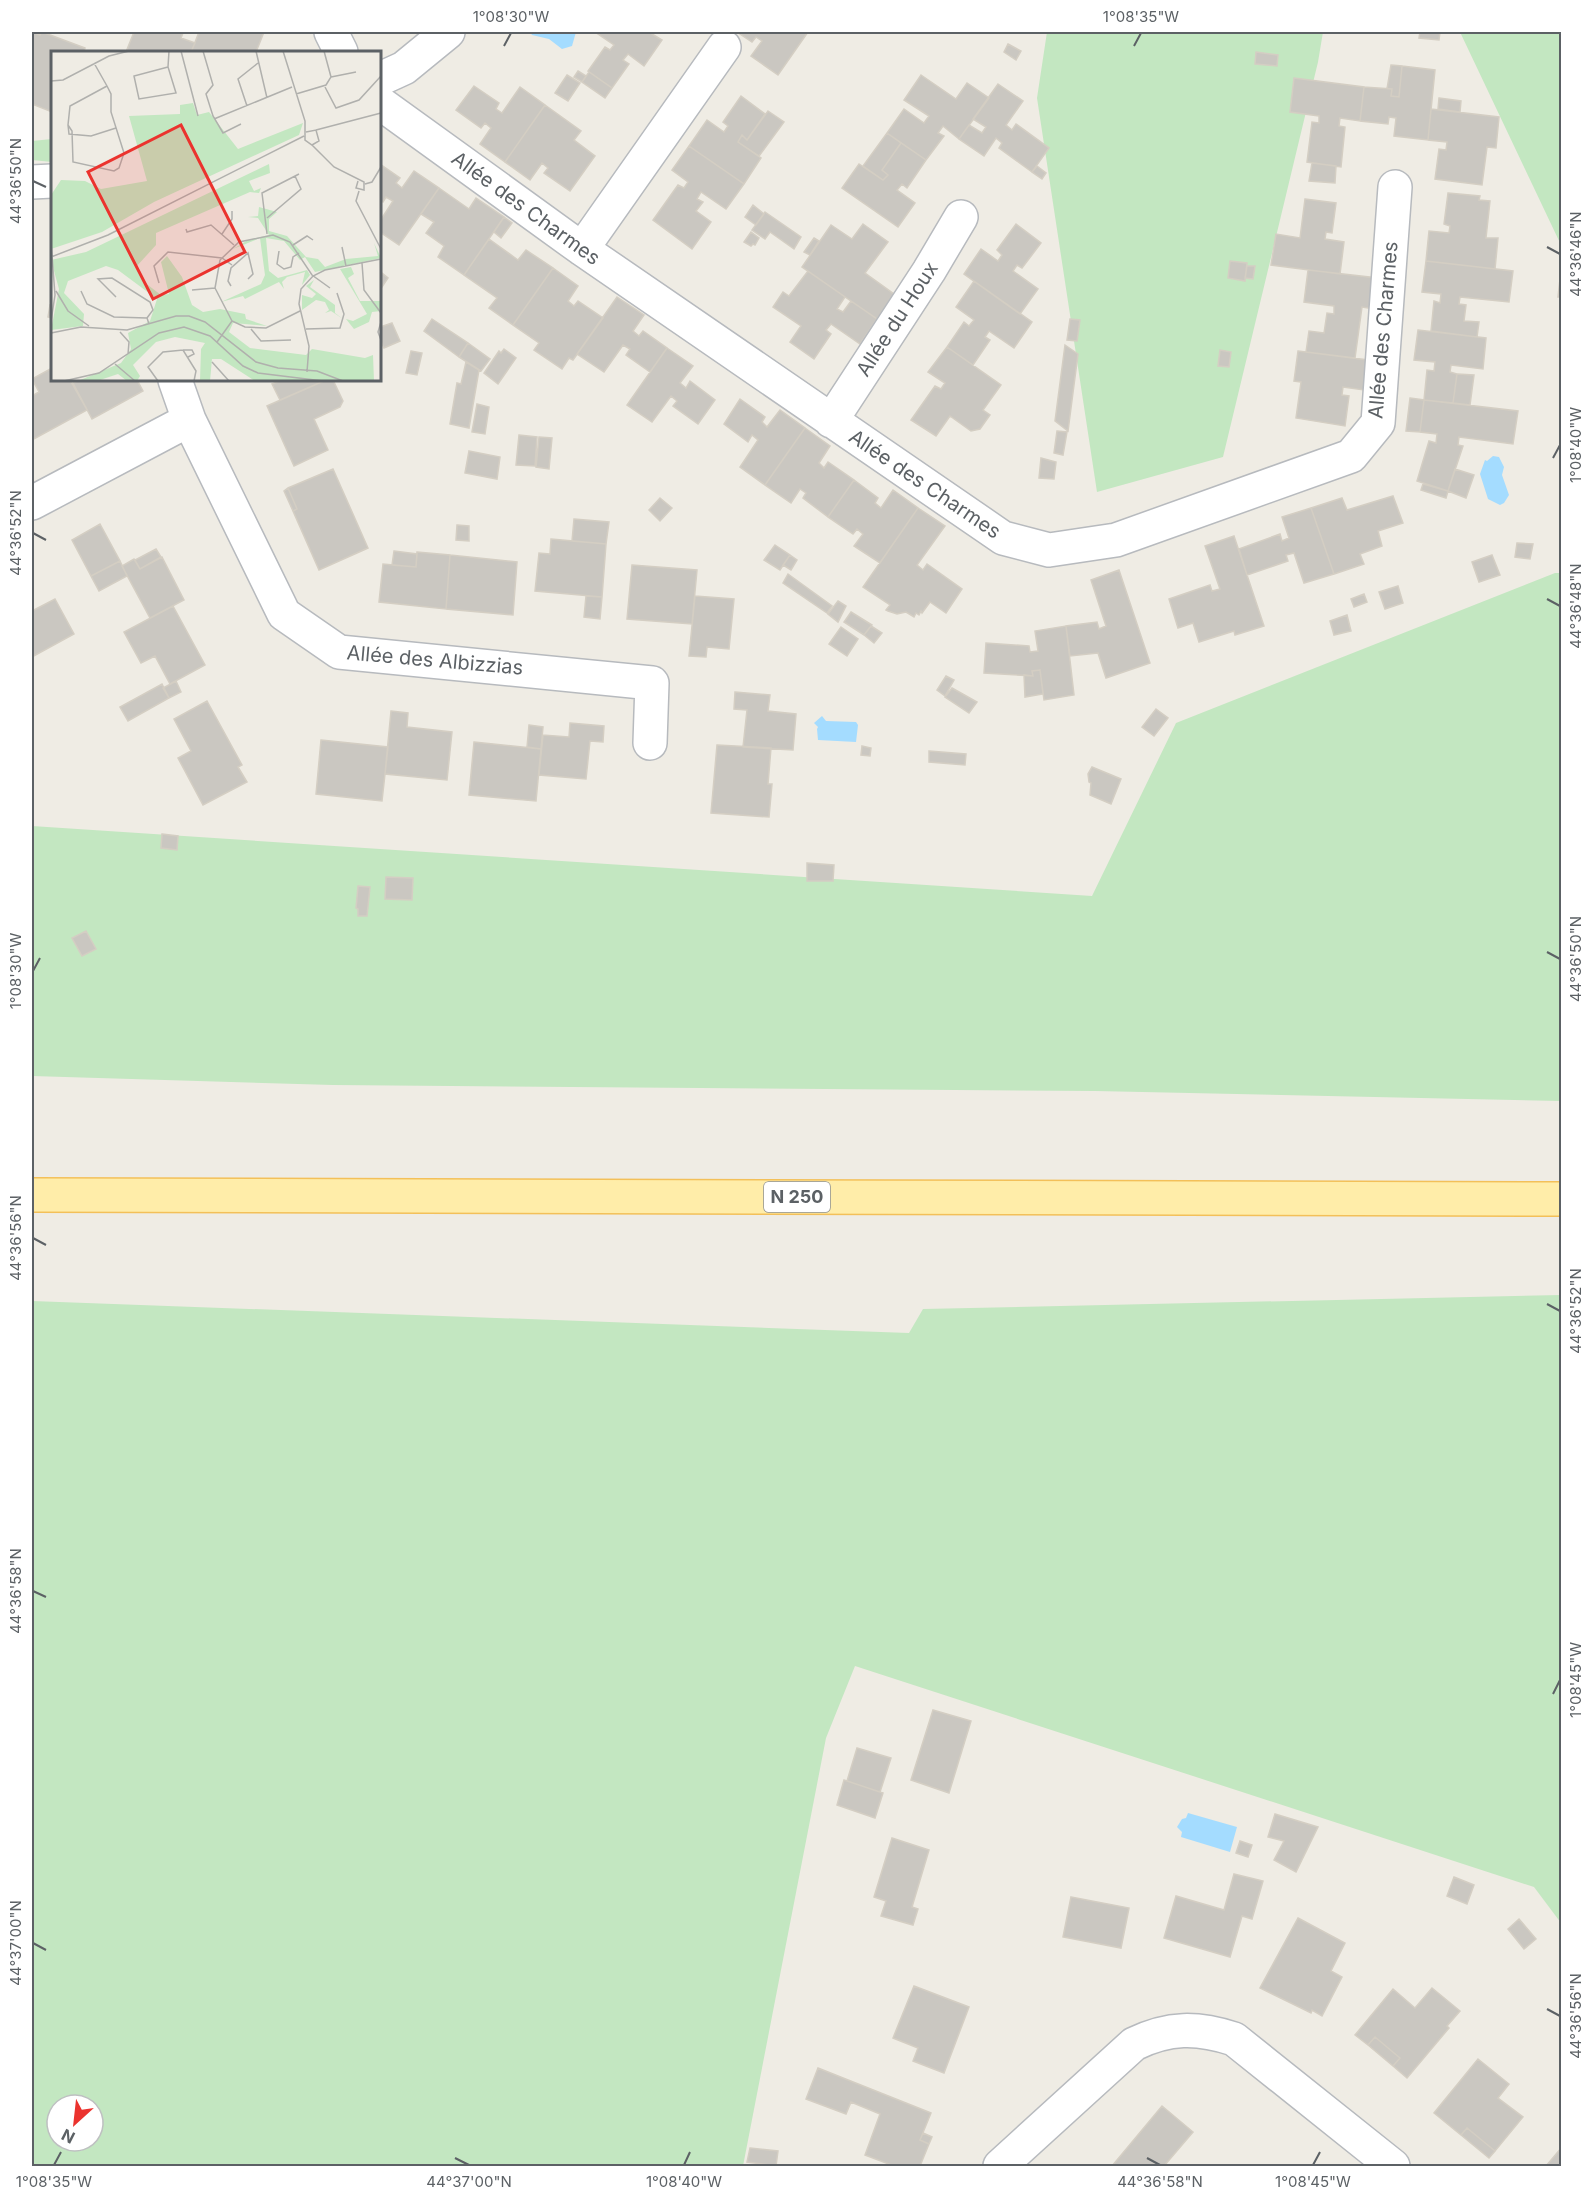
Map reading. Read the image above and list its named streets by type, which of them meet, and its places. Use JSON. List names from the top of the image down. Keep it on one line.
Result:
{"streets":{"main road":["N 250"],"street":["Allée des Charmes","Allée du Houx","Allée des Albizzias"]},"crossings":[["Allée des Charmes","Allée du Houx"]],"north":"bottom left","coordinates":["1°08'30\"W","1°08'35\"W","44°36'50\"N","44°36'46\"N","1°08'40\"W","44°36'52\"N","44°36'48\"N","44°36'56\"N","44°36'58\"N","1°08'45\"W","44°37'00\"N"]}
